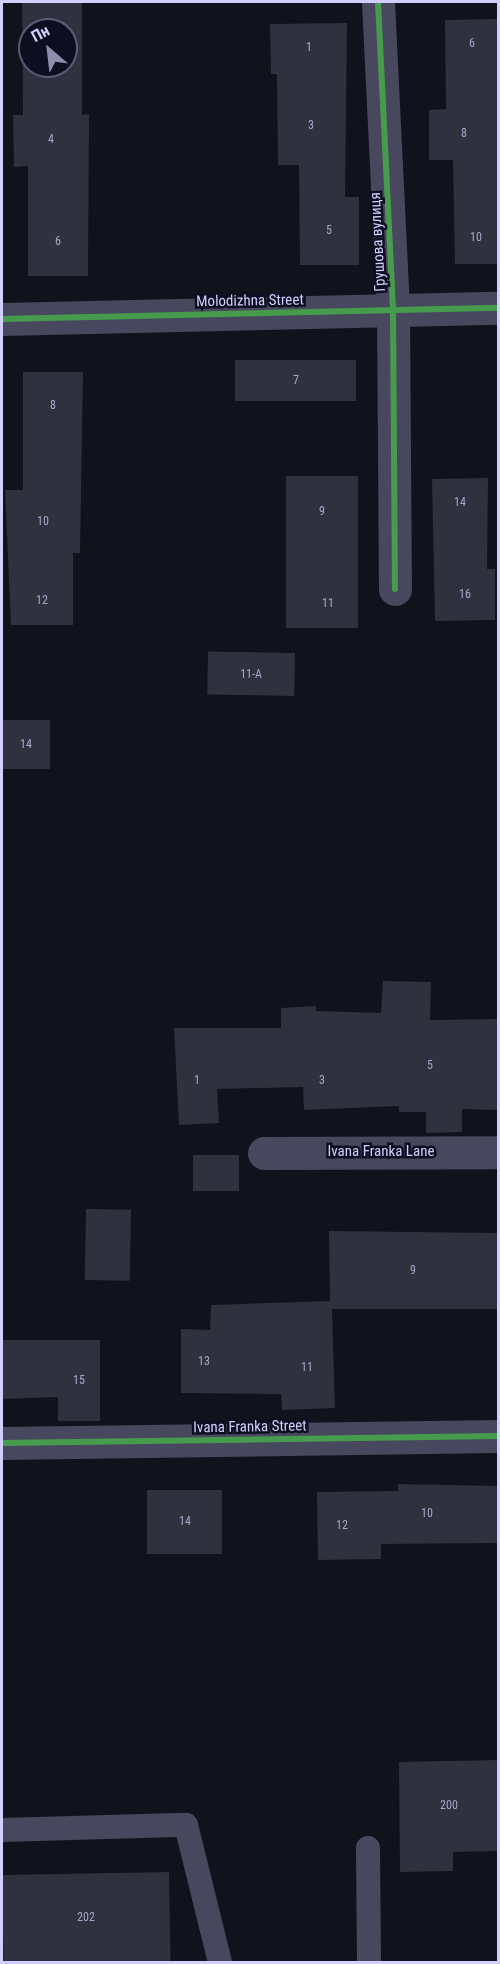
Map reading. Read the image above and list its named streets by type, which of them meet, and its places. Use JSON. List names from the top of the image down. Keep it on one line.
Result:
{"streets":{"street":["Грушова вулиця","Molodizhna Street","Ivana Franka Lane","Ivana Franka Street"]},"crossings":[["Грушова вулиця","Molodizhna Street"]],"house_numbers":["6","1","3","8","4","5","10","6","7","8","14","9","10","16","12","11","11-А","14","5","1","3","9","13","11","15","10","14","12","200","202"],"north":"top left"}
